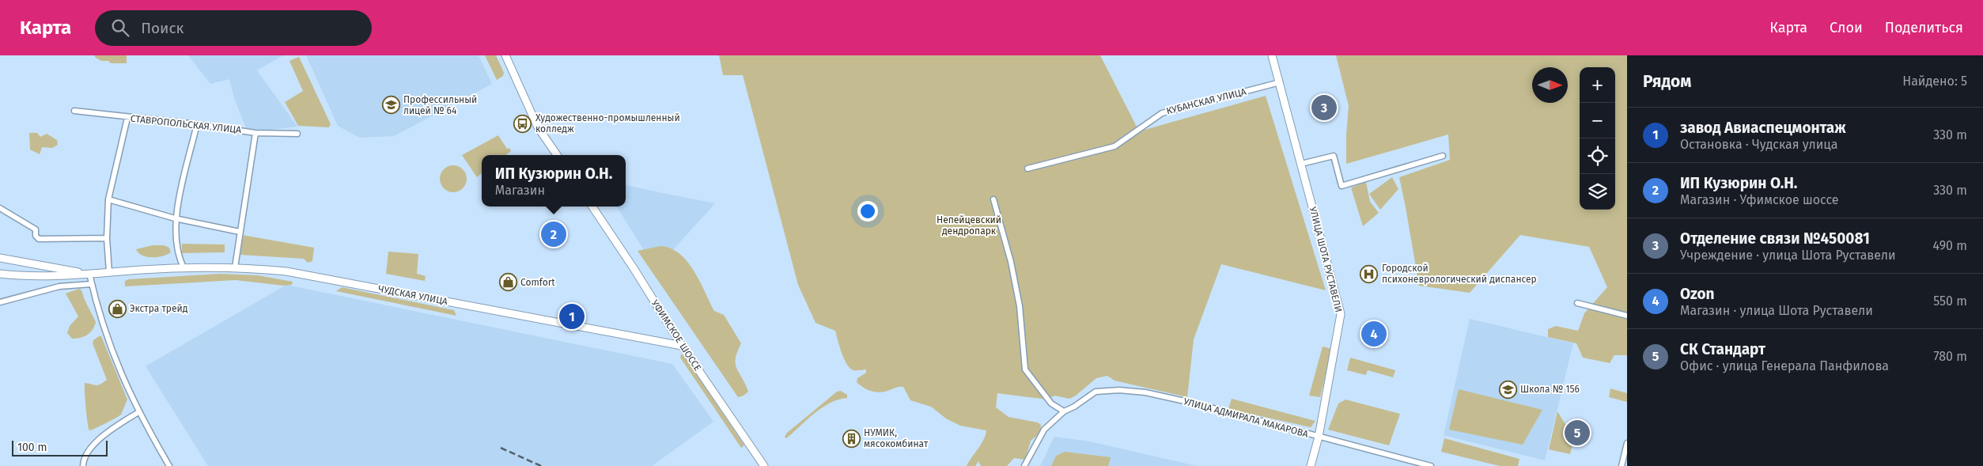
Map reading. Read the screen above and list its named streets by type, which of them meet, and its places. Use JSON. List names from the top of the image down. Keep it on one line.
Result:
{"streets":{"main road":["УЛИЦА ШОТА РУСТАВЕЛИ","ЧУДСКАЯ УЛИЦА","УФИМСКОЕ ШОССЕ"],"street":["КУБАНСКАЯ УЛИЦА","СТАВРОПОЛЬСКАЯ УЛИЦА","УЛИЦА АДМИРАЛА МАКАРОВА"]},"crossings":[["КУБАНСКАЯ УЛИЦА","УЛИЦА ШОТА РУСТАВЕЛИ"],["УЛИЦА ШОТА РУСТАВЕЛИ","УЛИЦА АДМИРАЛА МАКАРОВА"],["ЧУДСКАЯ УЛИЦА","УФИМСКОЕ ШОССЕ"]],"parks":["Непейцевский дендропарк"],"places":{"school or university":["Профессильный лицей № 64","Школа № 156"],"bus stop":["Художественно-промышленный колледж"],"hospital":["Городской психоневрологический диспансер"],"shop":["Comfort","Экстра трейд"],"building":["НУМИК, мясокомбинат"]},"scale_bar":"100 m","north":"right","page":{"header":"Карта","search":"Поиск","nav":["Карта","Слои","Поделиться"],"heading":["Рядом","Найдено: 5"],"map_buttons":["+","−"],"pins":["3","2","1","4","5"],"list":[{"mark":"1","name":"завод Авиаспецмонтаж","note":"Остановка · Чудская улица","value":"330 m"},{"mark":"2","name":"ИП Кузюрин О.Н.","note":"Магазин · Уфимское шоссе","value":"330 m"},{"mark":"3","name":"Отделение связи №450081","note":"Учреждение · улица Шота Руставели","value":"490 m"},{"mark":"4","name":"Ozon","note":"Магазин · улица Шота Руставели","value":"550 m"},{"mark":"5","name":"СК Стандарт","note":"Офис · улица Генерала Панфилова","value":"780 m"}],"popup":["ИП Кузюрин О.Н.","Магазин"],"scale":"100 m"}}
